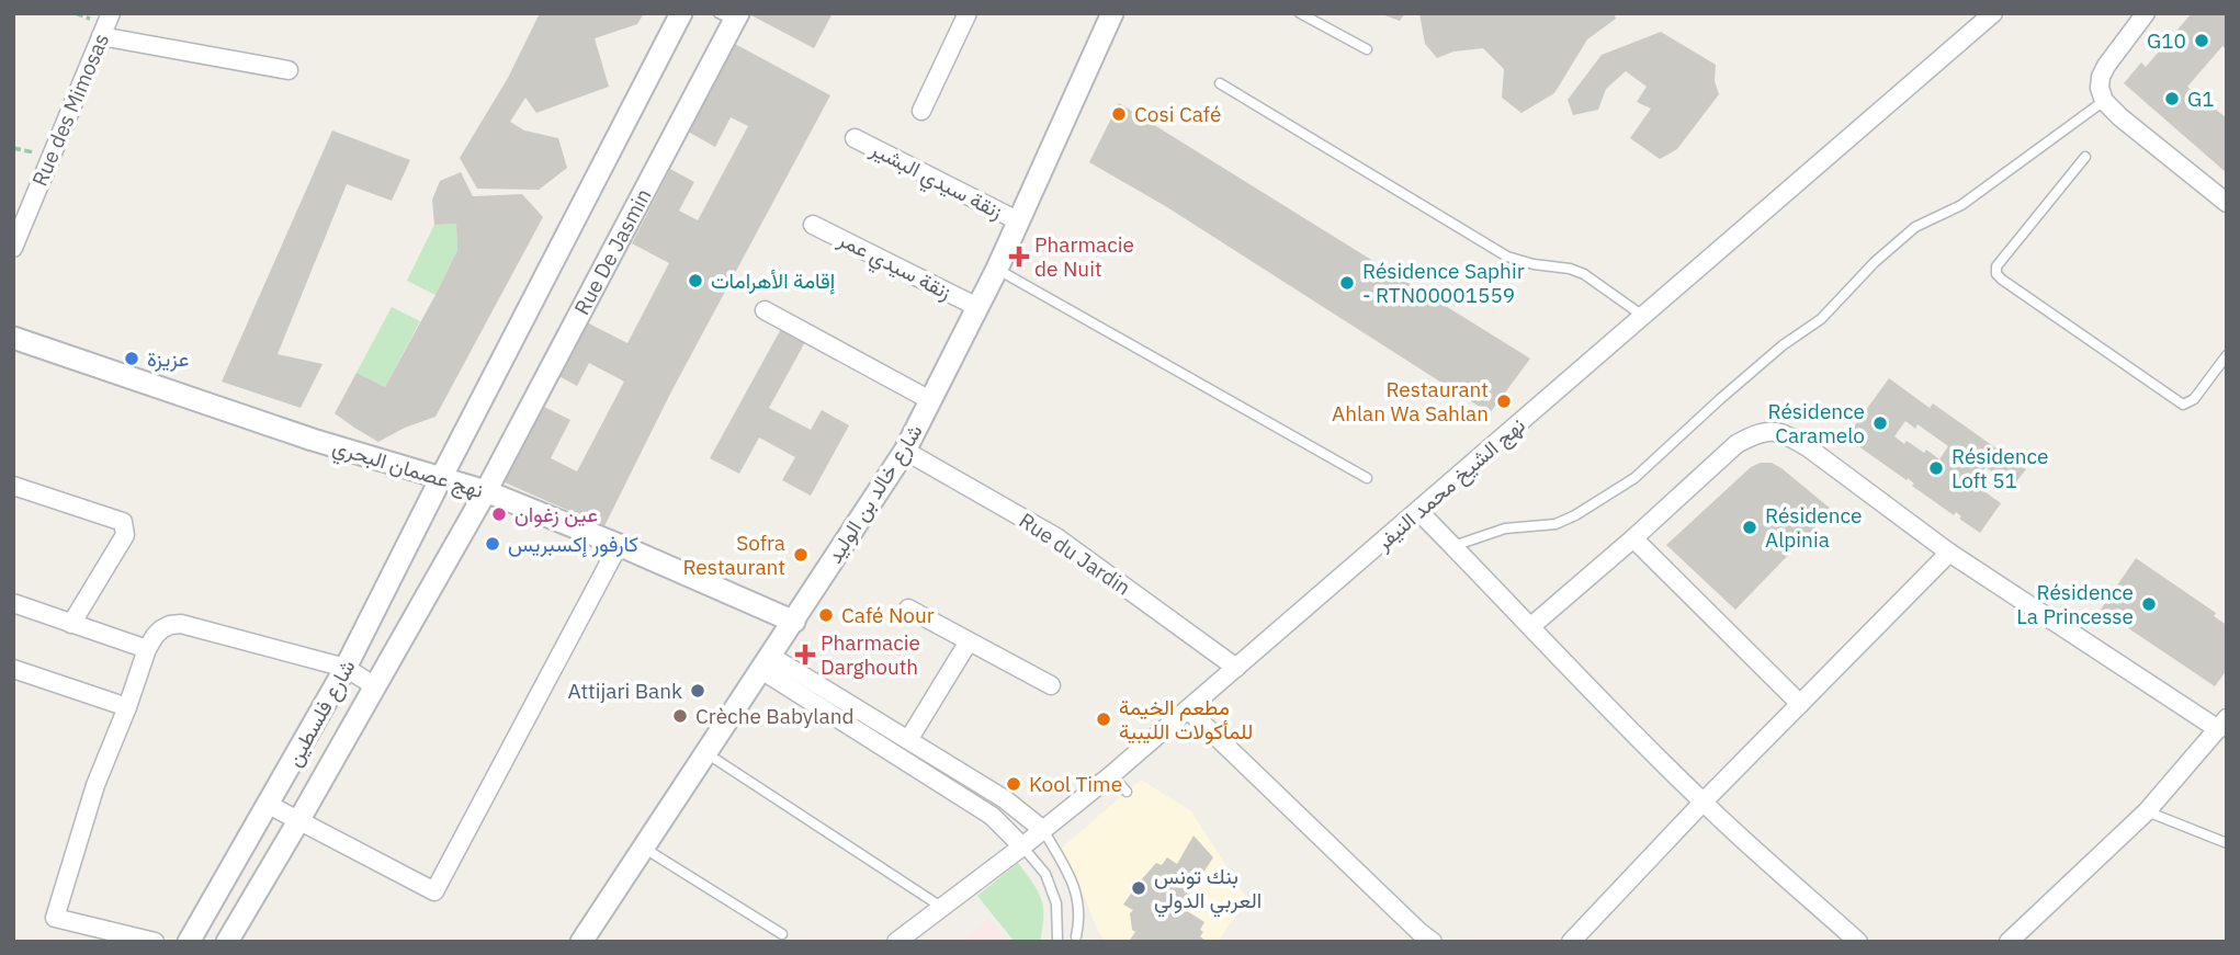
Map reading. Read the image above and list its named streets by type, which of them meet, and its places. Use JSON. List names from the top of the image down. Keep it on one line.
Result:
{"streets":{"street":["Rue des Mimosas","زنقة سيدي البشير","Rue De Jasmin","زنقة سيدي عمر","نهج عصمان البحري","نهج الشيخ محمد النيفر","شارع خالد بن الوليد","Rue du Jardin","شارع فلسطين"]},"crossings":[["زنقة سيدي البشير","شارع خالد بن الوليد"],["Rue De Jasmin","نهج عصمان البحري"],["Rue De Jasmin","شارع فلسطين"],["زنقة سيدي عمر","شارع خالد بن الوليد"],["نهج عصمان البحري","شارع خالد بن الوليد"],["نهج عصمان البحري","شارع فلسطين"],["نهج الشيخ محمد النيفر","Rue du Jardin"],["شارع خالد بن الوليد","Rue du Jardin"]],"places":{"other":["G10","G1","Cosi Café","إقامة الأهرامات","Résidence Saphir - RTN00001559","عزيزة","Restaurant Ahlan Wa Sahlan","Résidence Caramelo","Résidence Loft 51","عين زغوان","Résidence Alpinia","كارفور إكسبريس","Sofra Restaurant","Résidence La Princesse","Café Nour","Attijari Bank","Crèche Babyland","مطعم الخيمة للمأكولات الليبية","Kool Time","بنك تونس العربي الدولي"],"health":["Pharmacie de Nuit","Pharmacie Darghouth"]}}
